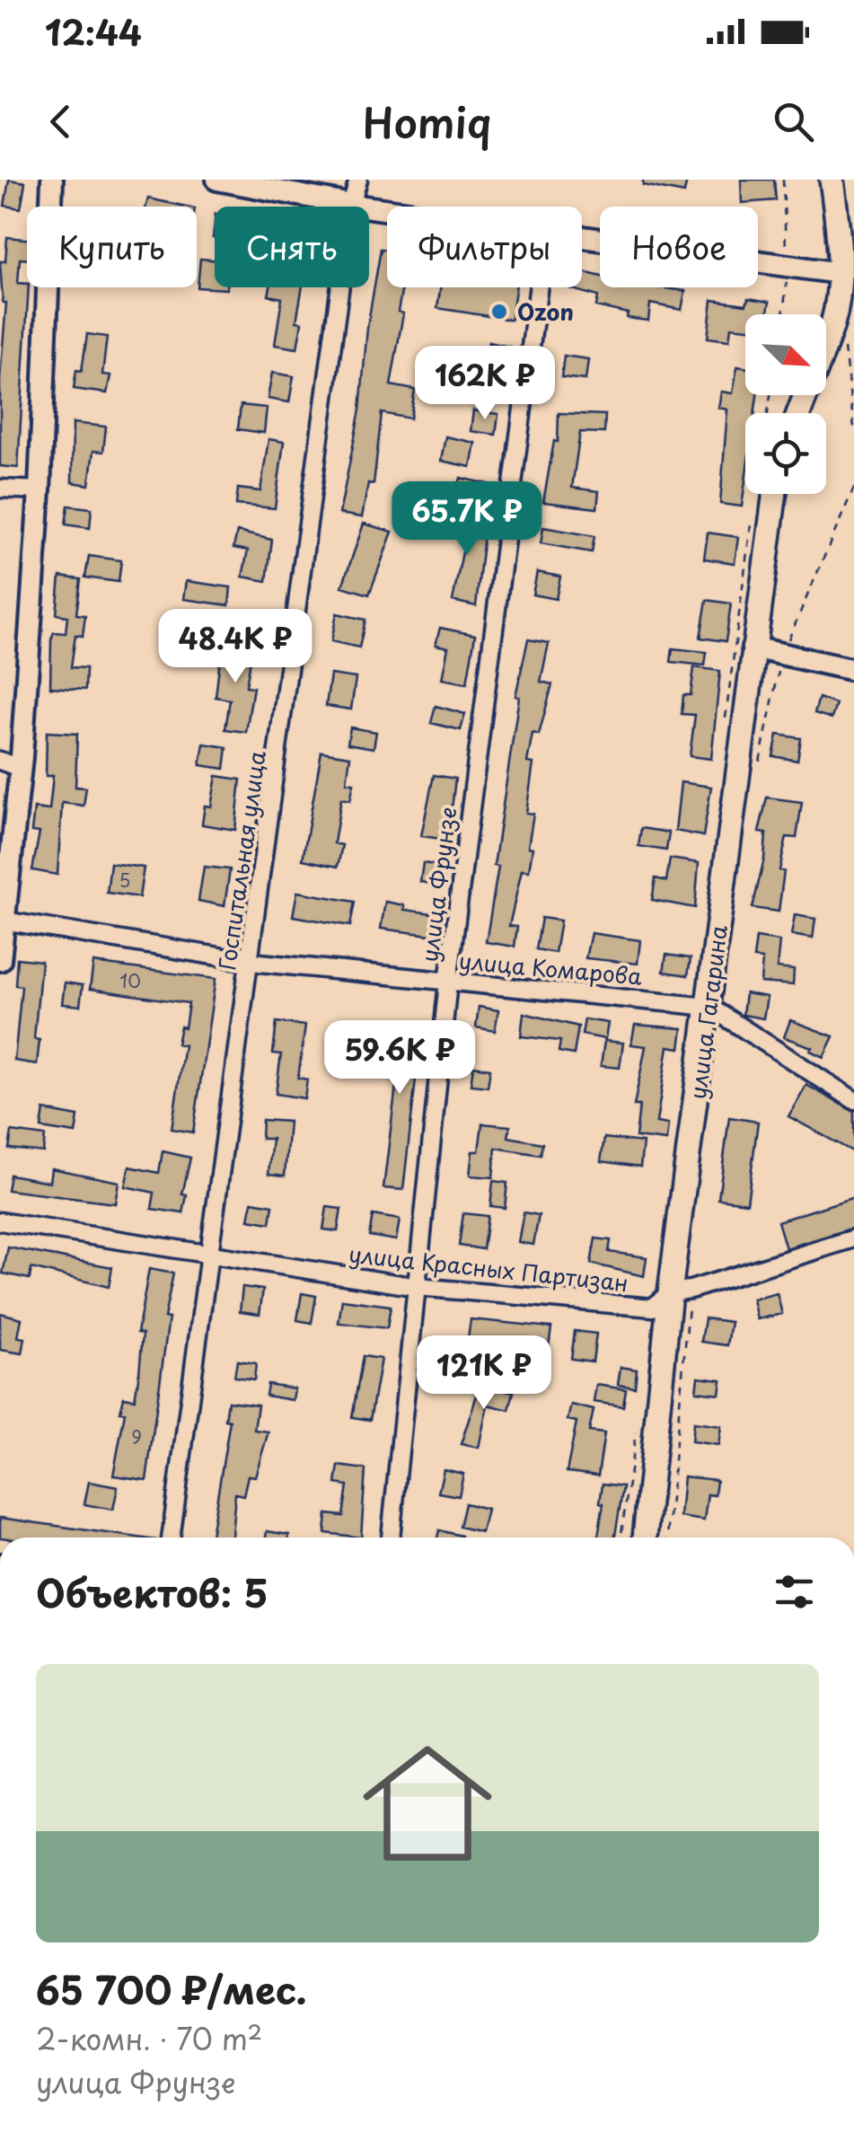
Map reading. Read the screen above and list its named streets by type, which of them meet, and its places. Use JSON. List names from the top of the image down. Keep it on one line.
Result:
{"streets":{"main road":["улица Гагарина"],"street":["Госпитальная улица","улица Фрунзе","улица Комарова","улица Красных Партизан"]},"crossings":[["Госпитальная улица","улица Комарова"],["Госпитальная улица","улица Красных Партизан"],["улица Фрунзе","улица Комарова"],["улица Фрунзе","улица Красных Партизан"],["улица Комарова","улица Гагарина"],["улица Гагарина","улица Красных Партизан"]],"places":["Ozon"],"house_numbers":["5","10","9"],"north":"bottom right","page":{"status":"12:44","header":"Homiq","chip":["Купить","Снять","Фильтры","Новое"],"price":["162K ₽","65.7K ₽","48.4K ₽","59.6K ₽","121K ₽"],"heading":"Объектов: 5","list":[{"name":"65 700 ₽/мес.","note":"2-комн. · 70 m² · улица Фрунзе"}]}}
